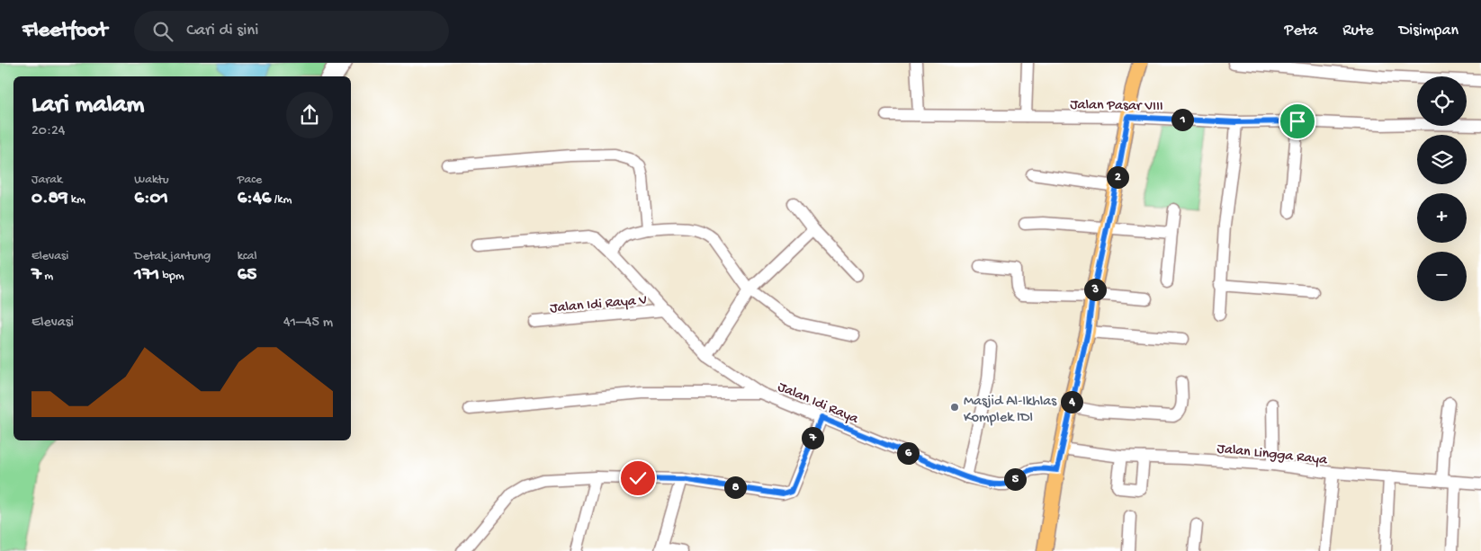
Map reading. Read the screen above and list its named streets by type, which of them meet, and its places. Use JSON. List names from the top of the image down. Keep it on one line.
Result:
{"streets":{"street":["Jalan Pasar VIII","Jalan Idi Raya V","Jalan Idi Raya","Jalan Lingga Raya"]},"crossings":[["Jalan Idi Raya V","Jalan Idi Raya"]],"places":["Masjid Al-Ikhlas Komplek IDI"],"page":{"header":"Fleetfoot","search":"Cari di sini","nav":["Peta","Rute","Disimpan"],"map_buttons":["+","−"],"heading":["Lari malam","20:24"],"pins":["1","2","3","4","7","6","5","8"],"stats":[["Jarak","0.89 km"],["Waktu","6:01"],["Pace","6:46 /km"],["Elevasi","7 m"],["Detak jantung","171 bpm"],["kcal","65"]],"chart":["Elevasi","41–45 m"]}}
